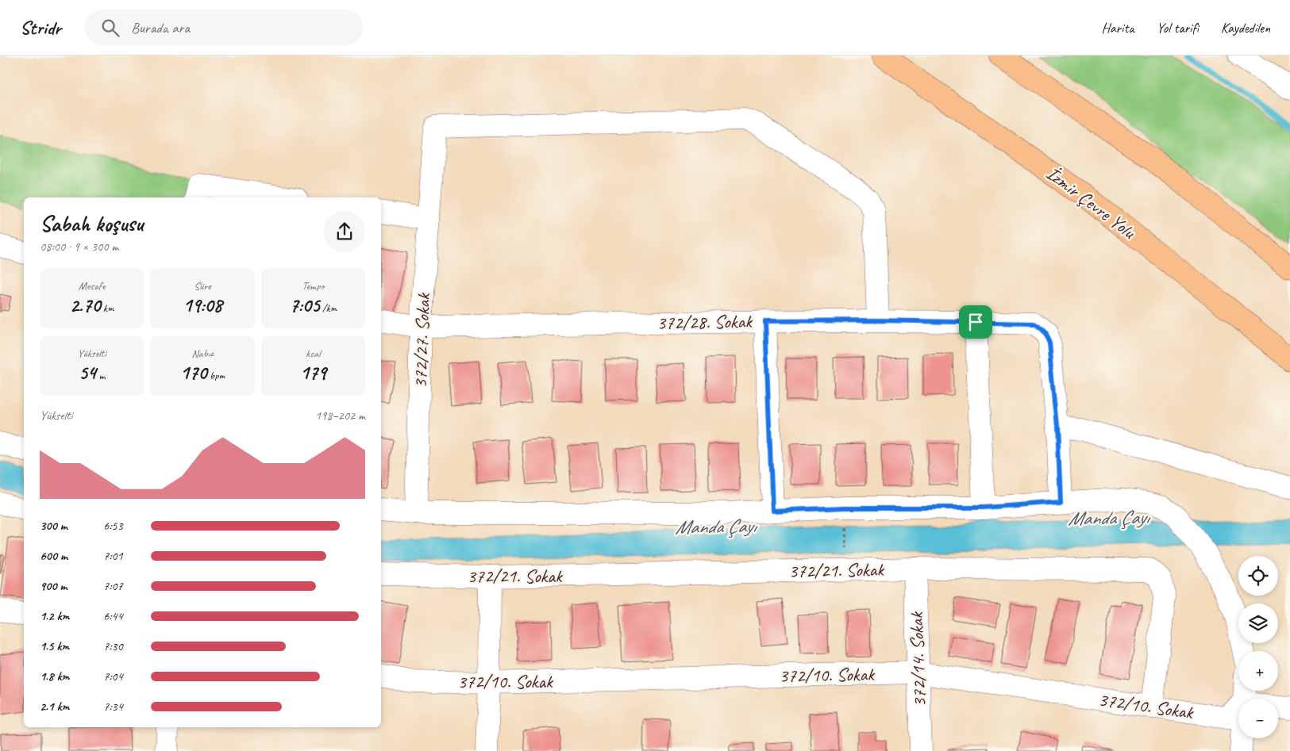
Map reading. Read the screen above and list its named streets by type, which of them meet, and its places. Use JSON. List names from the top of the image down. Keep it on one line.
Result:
{"streets":{"highway":["İzmir Çevre Yolu"],"street":["372/28. Sokak","372/27. Sokak","372/21. Sokak","372/14. Sokak","372/10. Sokak"]},"crossings":[["372/28. Sokak","372/27. Sokak"],["372/21. Sokak","372/14. Sokak"],["372/21. Sokak","372/10. Sokak"],["372/14. Sokak","372/10. Sokak"]],"water":["Manda Çayı"],"page":{"header":"Stridr","search":"Burada ara","nav":["Harita","Yol tarifi","Kaydedilen"],"heading":["Sabah koşusu","08:00 · 9 × 300 m"],"stats":[["Mesafe","2.70 km"],["Süre","19:08"],["Tempo","7:05 /km"],["Yükselti","54 m"],["Nabız","170 bpm"],["kcal","179"]],"chart":["Yükselti","198–202 m"],"list":[{"name":"300 m","note":"6:53"},{"name":"600 m","note":"7:01"},{"name":"900 m","note":"7:07"},{"name":"1.2 km","note":"6:44"},{"name":"1.5 km","note":"7:30"},{"name":"1.8 km","note":"7:04"},{"name":"2.1 km","note":"7:34"}],"map_buttons":["+","−"]}}
